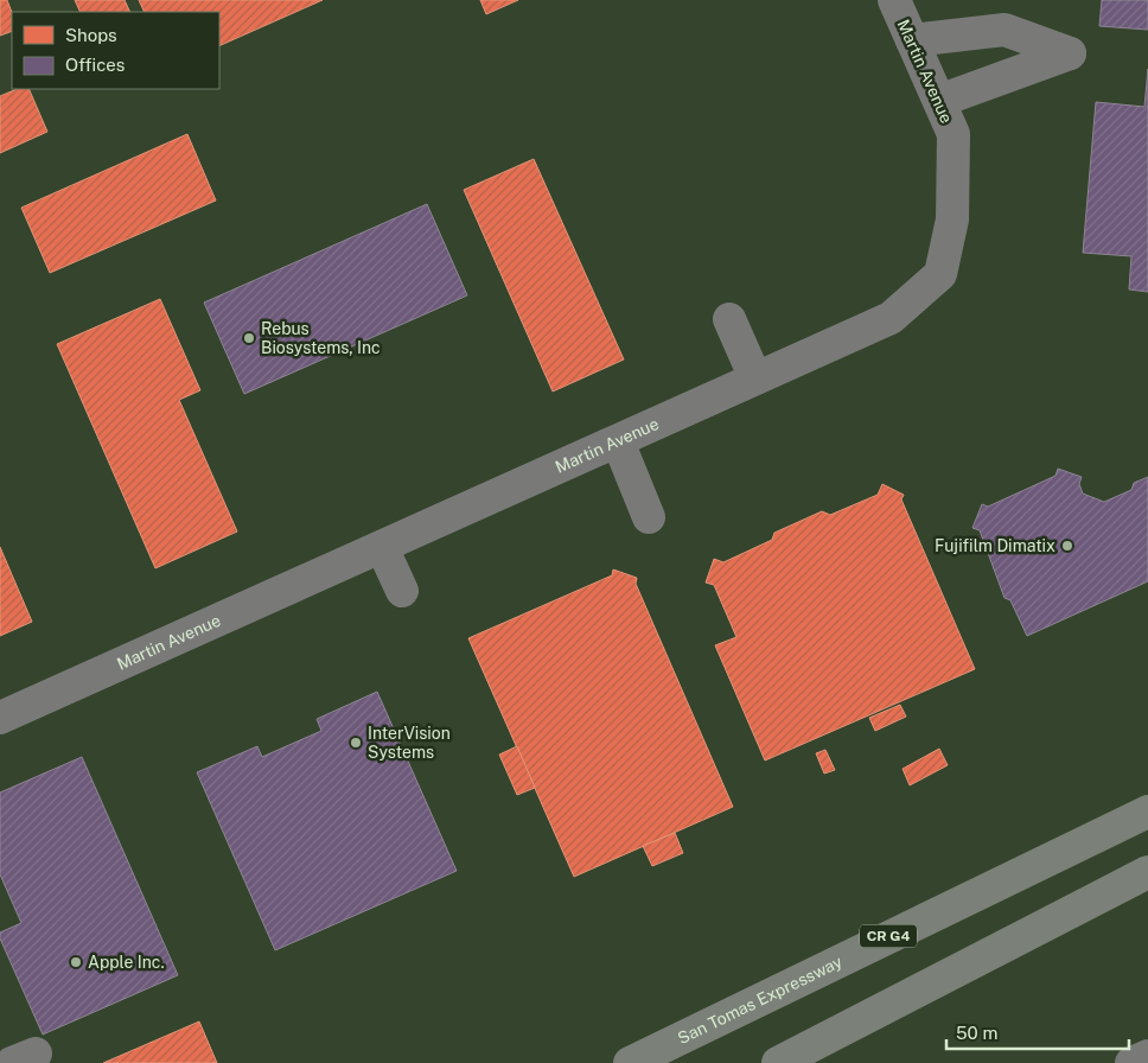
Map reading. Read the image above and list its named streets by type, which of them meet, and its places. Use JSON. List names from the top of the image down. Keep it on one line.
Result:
{"streets":{"highway":["CR G4","San Tomas Expressway"],"street":["Martin Avenue"]},"places":["Rebus Biosystems, Inc","Fujifilm Dimatix","InterVision Systems","Apple Inc."],"legend":["Shops","Offices"],"scale_bar":"50 m"}
